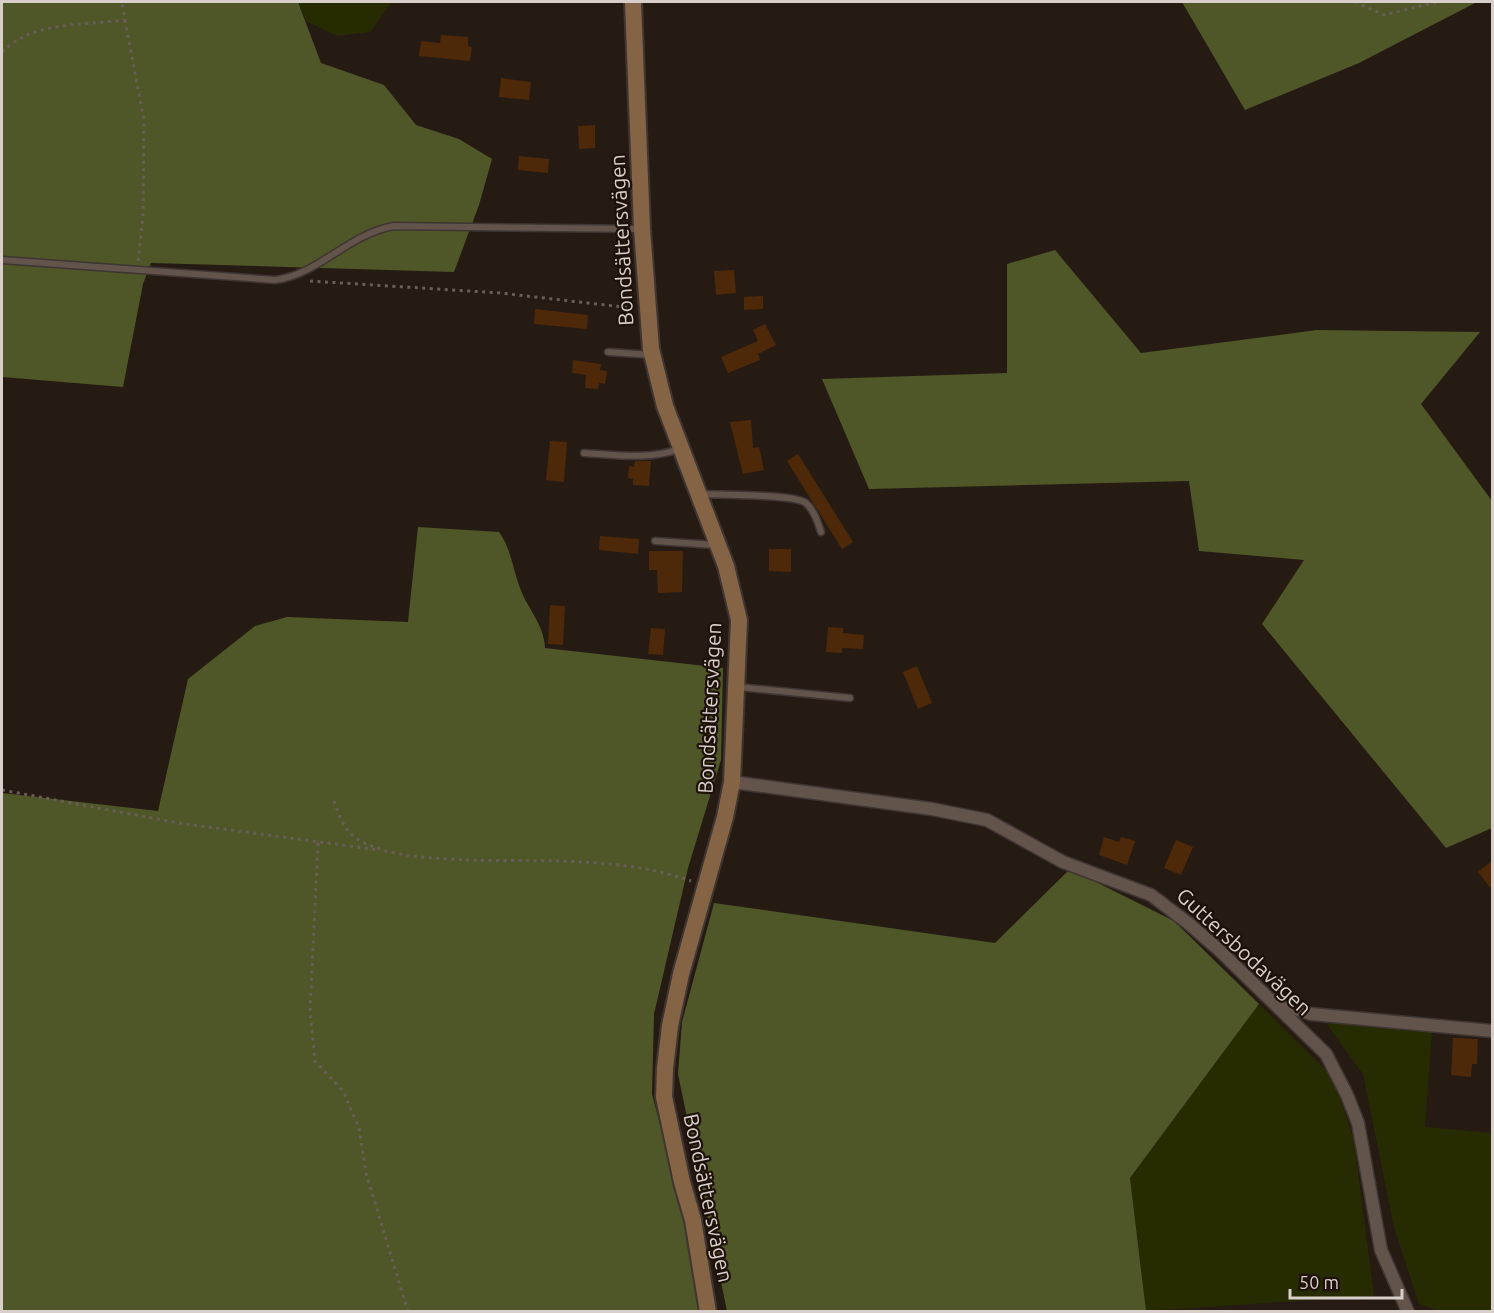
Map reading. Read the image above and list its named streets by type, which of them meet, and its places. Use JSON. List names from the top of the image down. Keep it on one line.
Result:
{"streets":{"street":["Bondsättersvägen","Guttersbodavägen"]},"crossings":[["Bondsättersvägen","Guttersbodavägen"]],"scale_bar":"50 m"}
